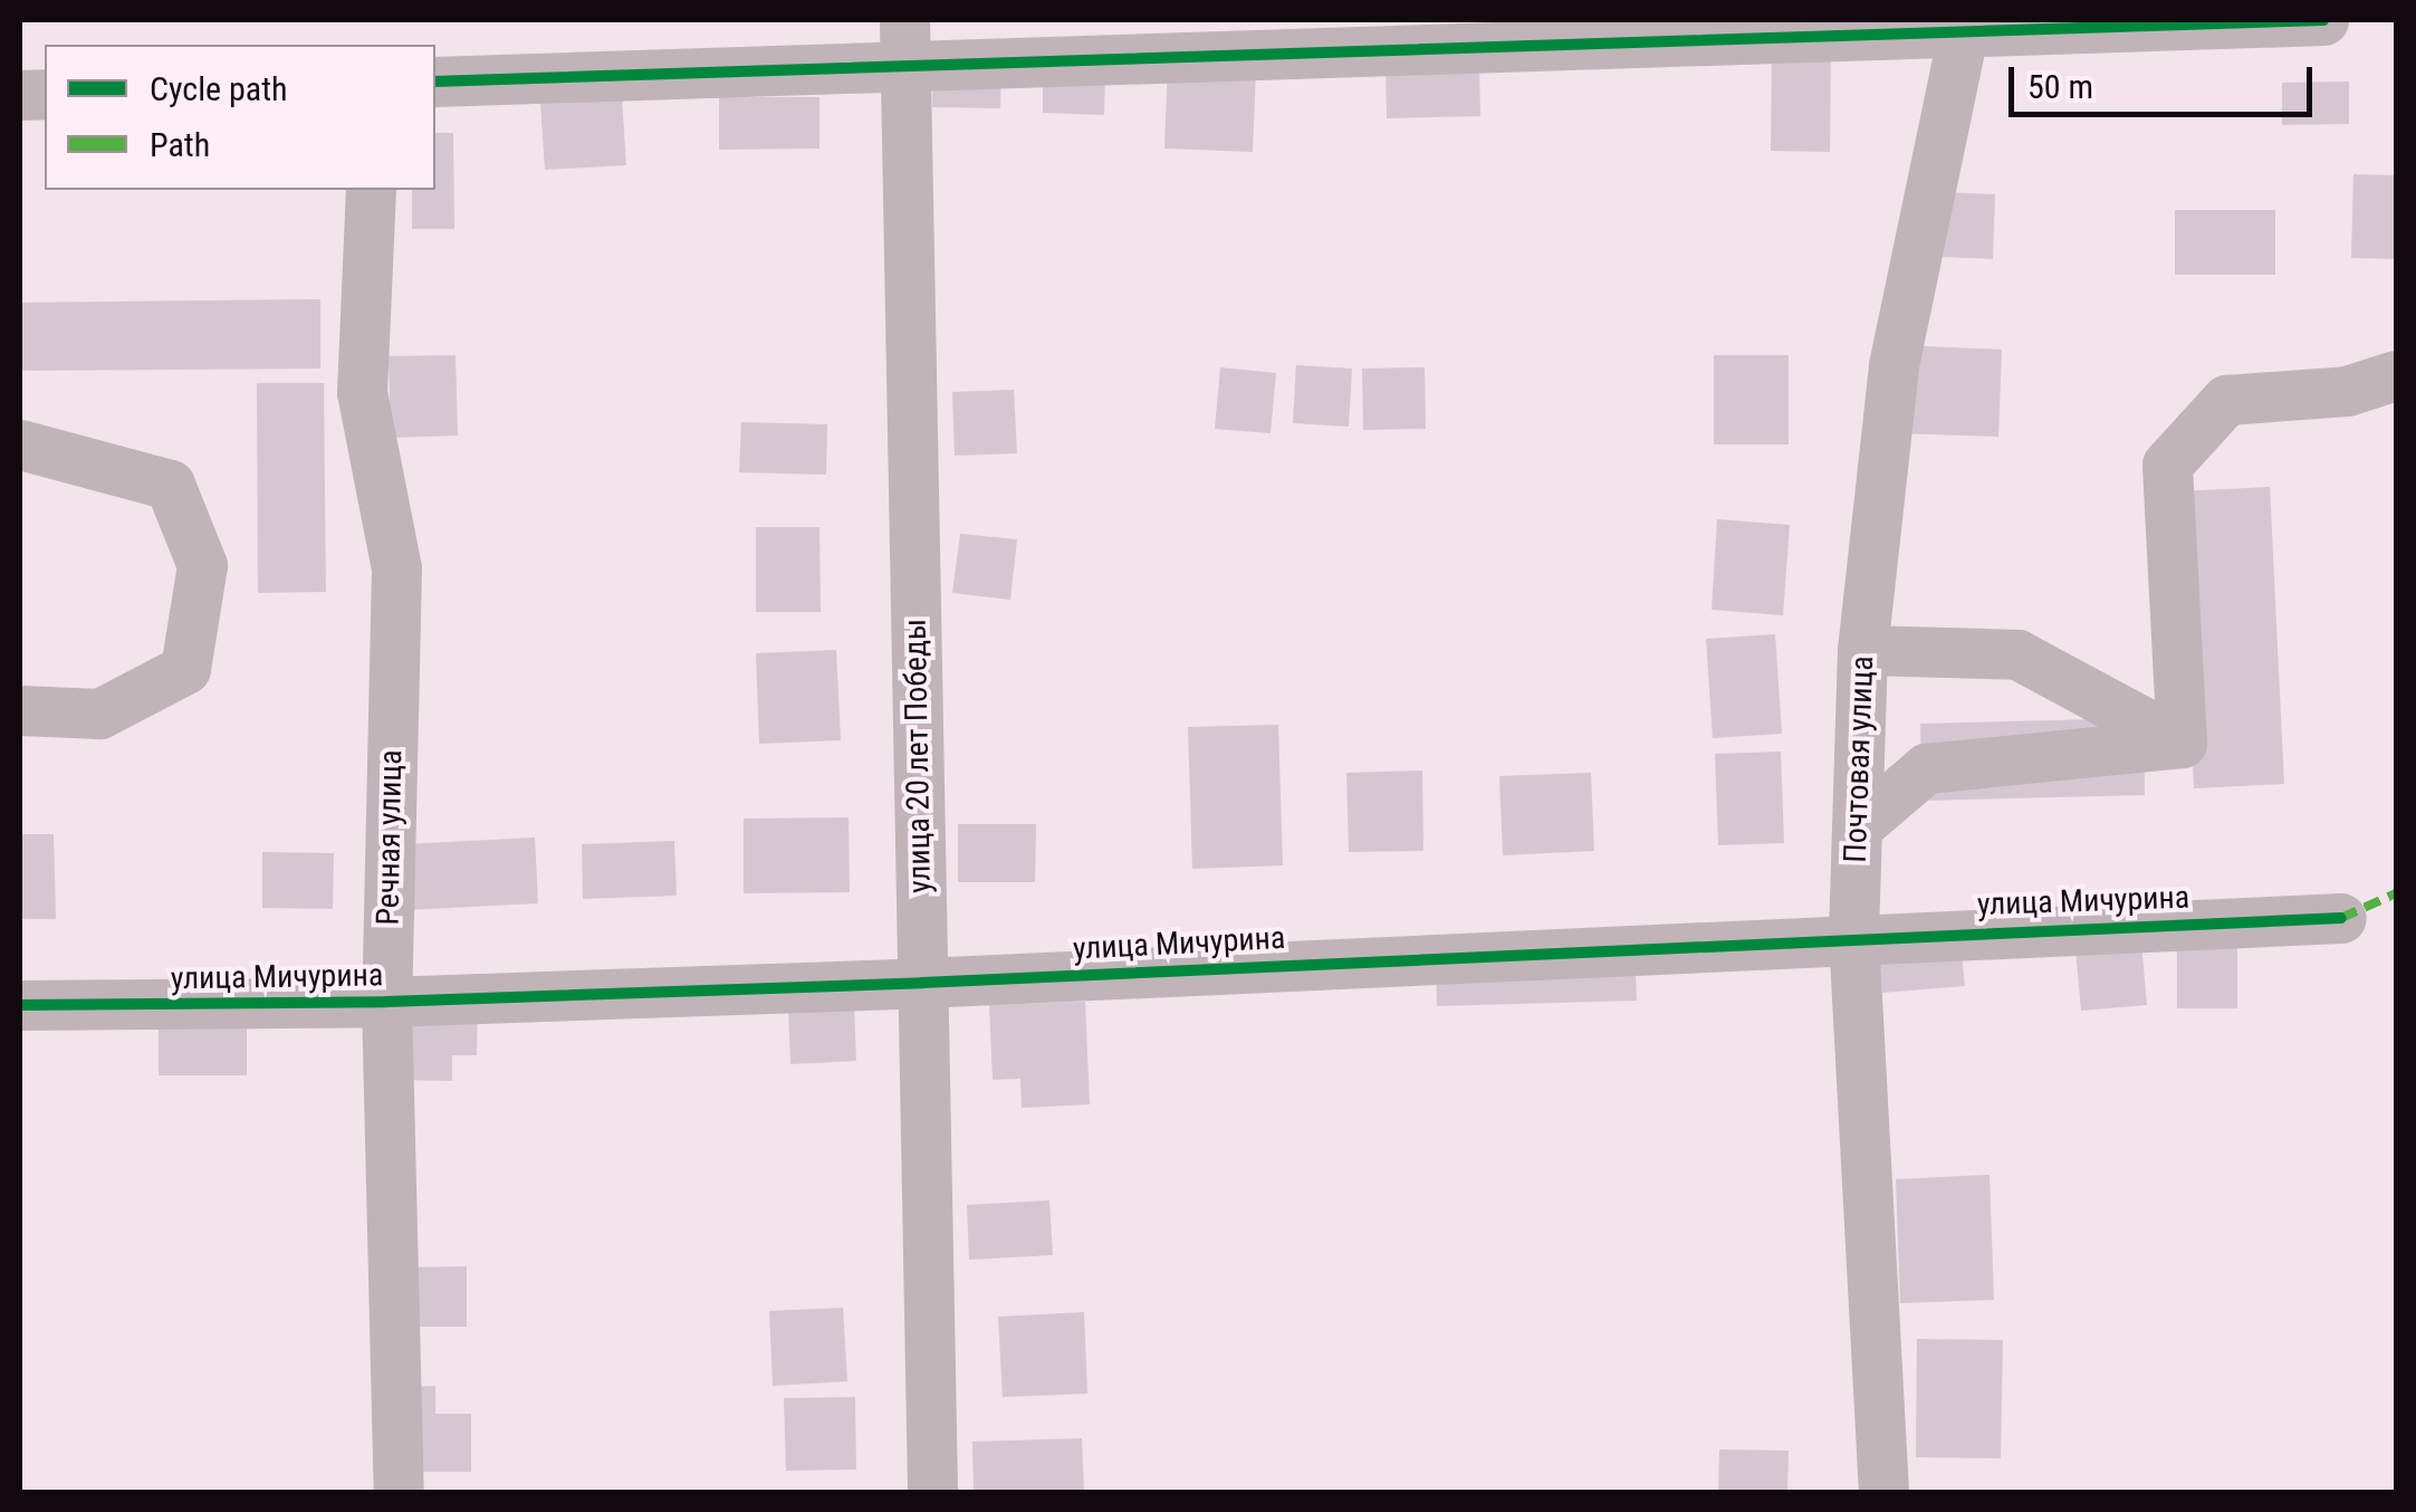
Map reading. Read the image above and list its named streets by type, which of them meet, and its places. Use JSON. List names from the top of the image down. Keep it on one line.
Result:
{"streets":{"street":["улица 20 лет Победы","Почтовая улица","Речная улица","улица Мичурина"]},"crossings":[["улица 20 лет Победы","улица Мичурина"],["Почтовая улица","улица Мичурина"],["Речная улица","улица Мичурина"]],"legend":["Cycle path","Path"],"scale_bar":"50 m"}
